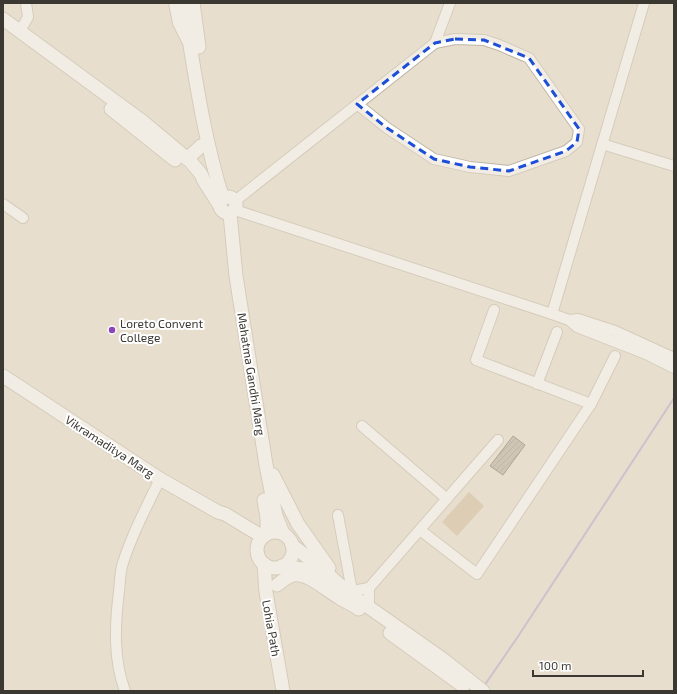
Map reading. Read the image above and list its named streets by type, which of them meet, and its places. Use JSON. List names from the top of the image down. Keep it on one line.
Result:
{"streets":{"main road":["Mahatma Gandhi Marg","Vikramaditya Marg","Lohia Path"]},"crossings":[["Mahatma Gandhi Marg","Vikramaditya Marg"],["Mahatma Gandhi Marg","Lohia Path"],["Vikramaditya Marg","Lohia Path"]],"places":["Loreto Convent College"],"scale_bar":"100 m"}
